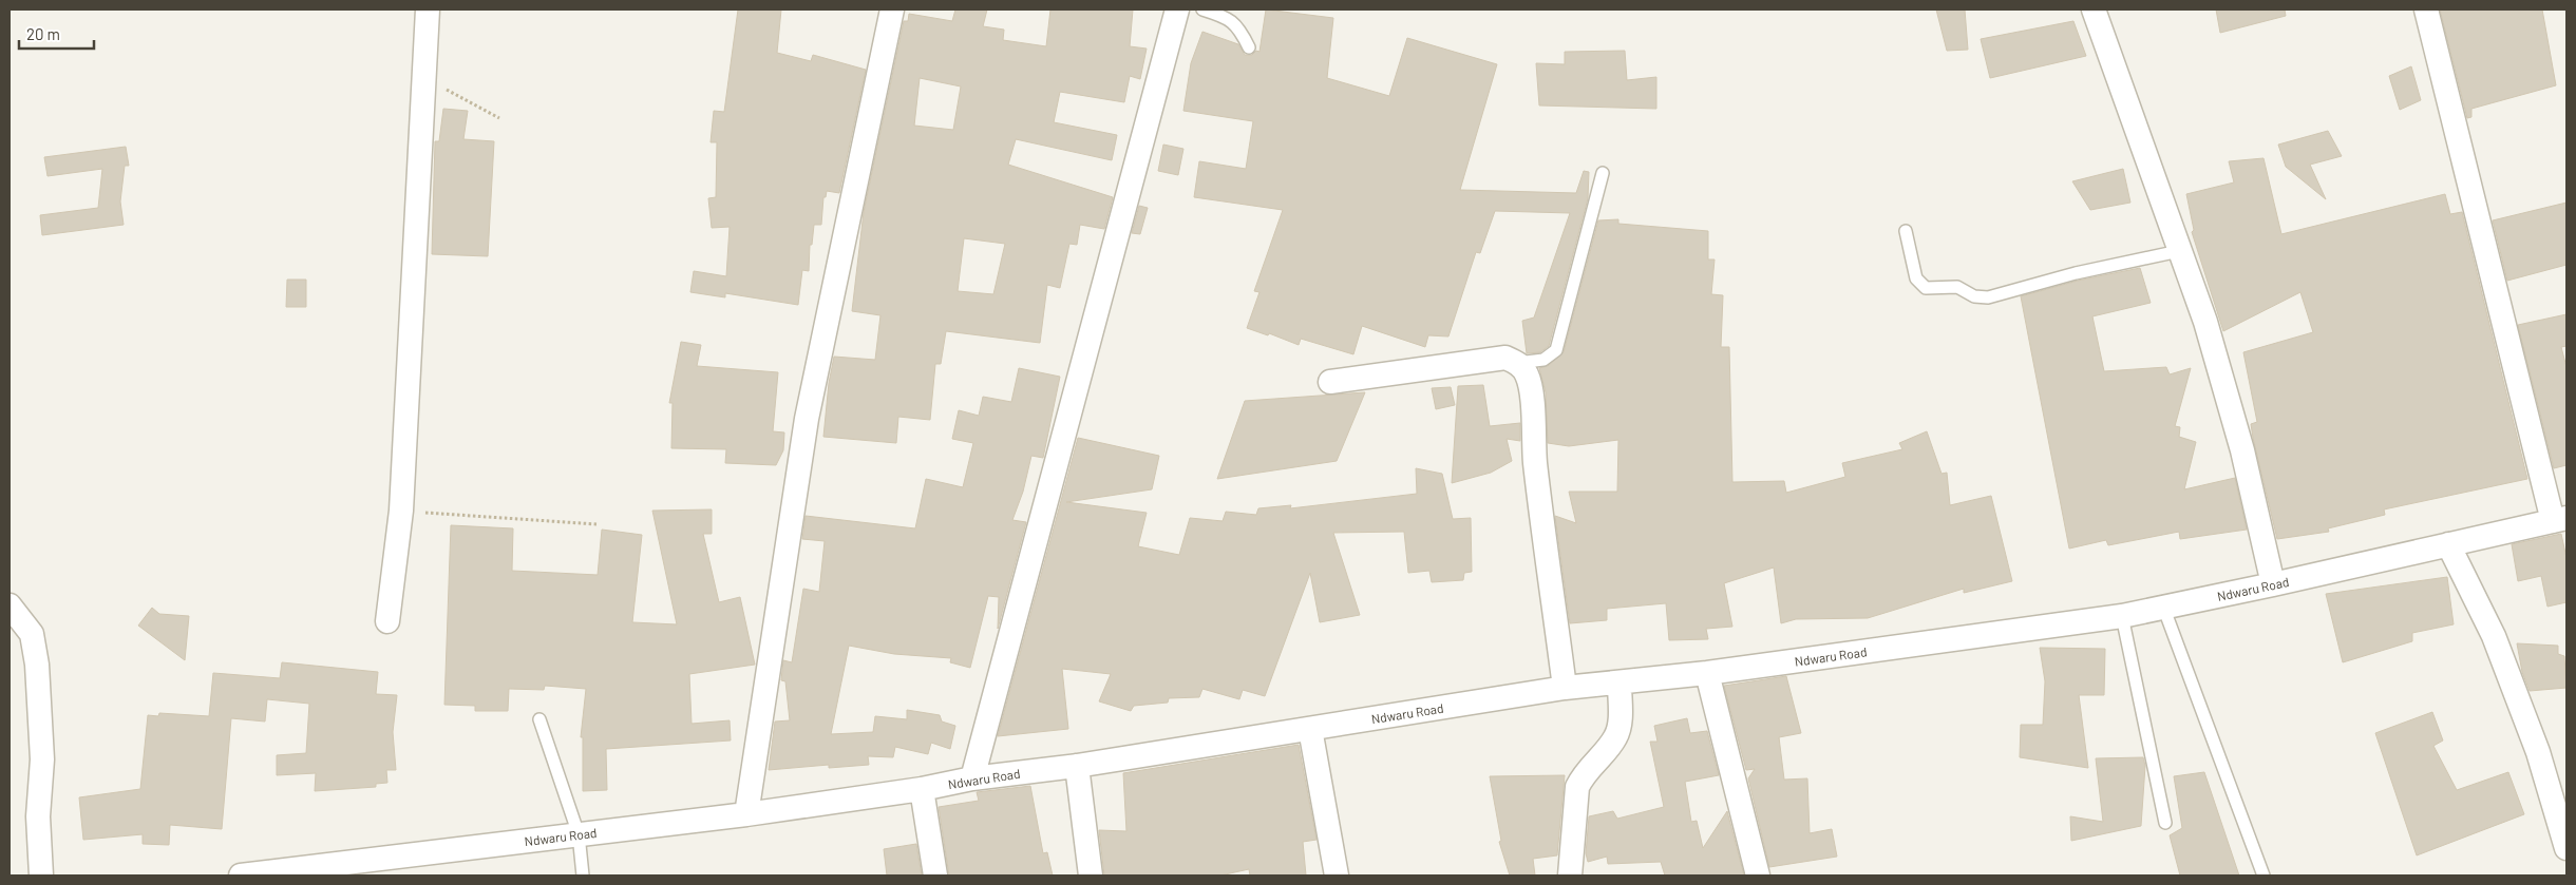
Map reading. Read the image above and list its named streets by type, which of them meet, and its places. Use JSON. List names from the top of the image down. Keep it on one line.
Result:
{"streets":{"street":["Ndwaru Road"]},"scale_bar":"20 m"}
